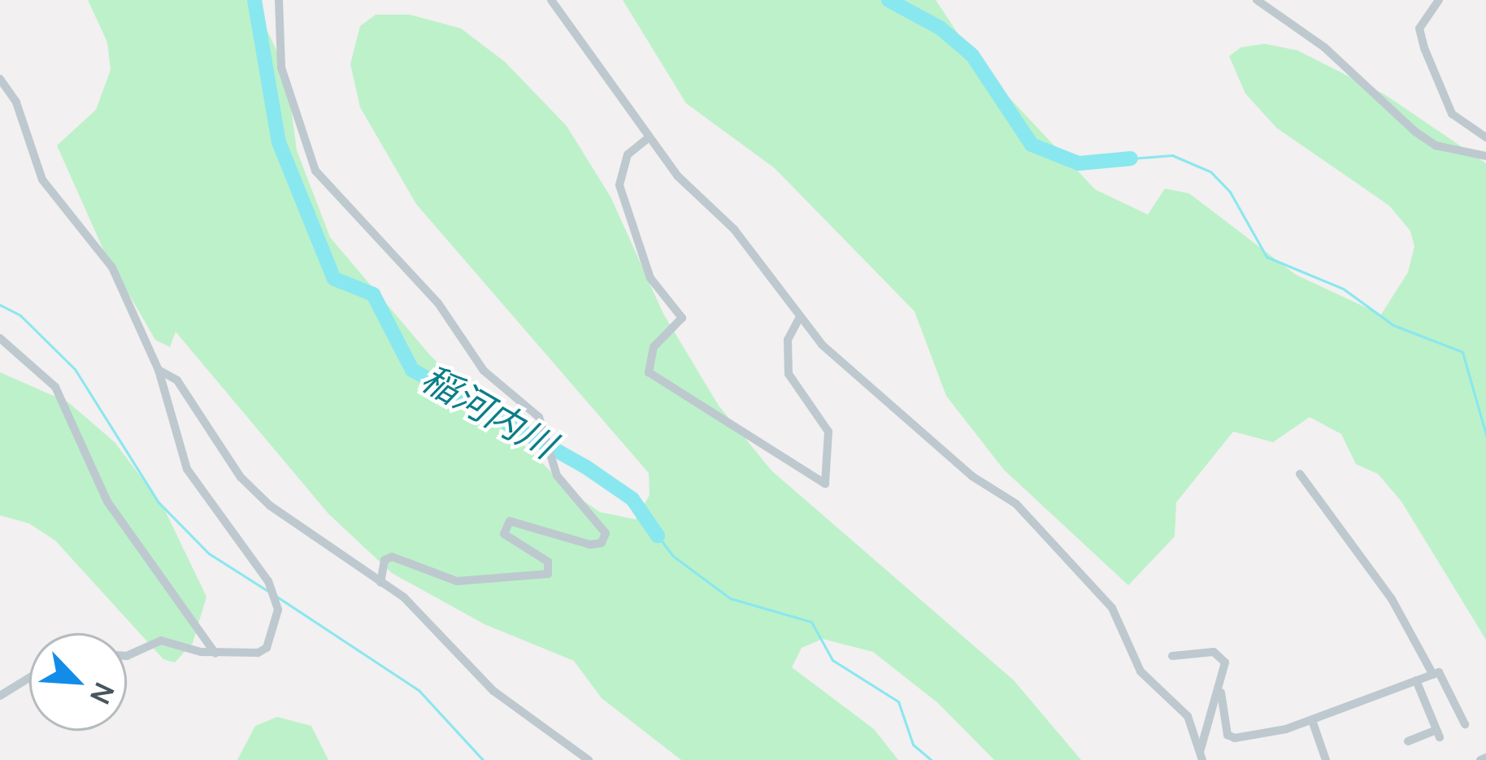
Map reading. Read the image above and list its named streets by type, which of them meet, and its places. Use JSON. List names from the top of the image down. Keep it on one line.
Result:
{"water":["稲河内川"],"north":"bottom right"}
